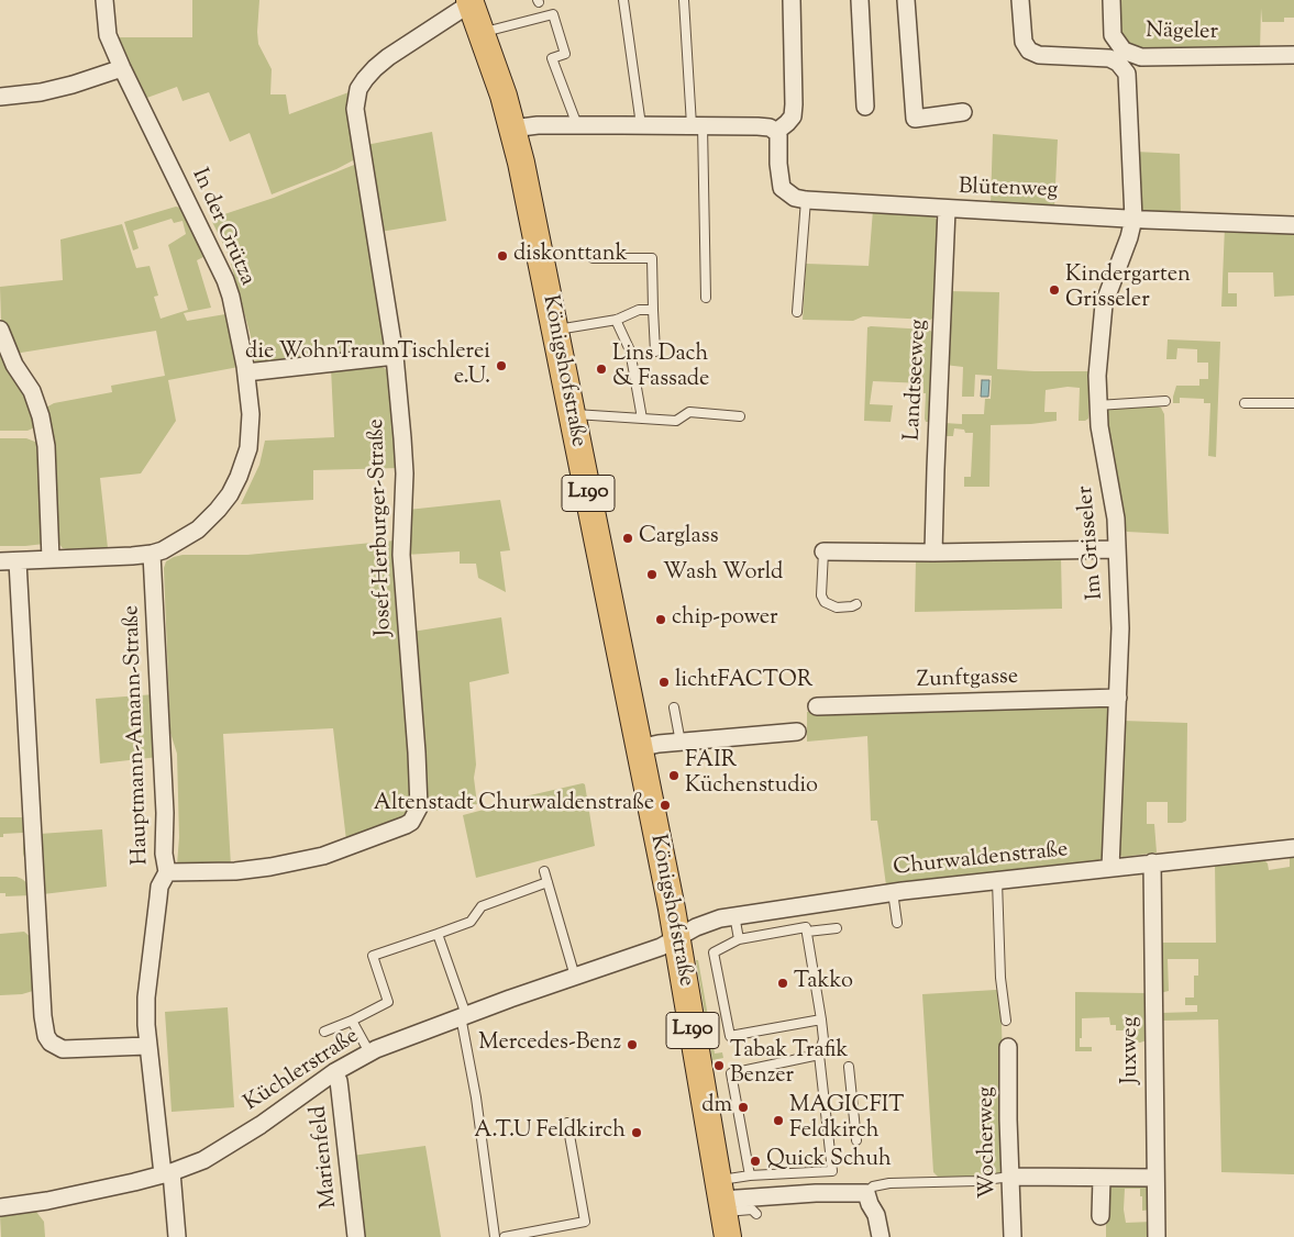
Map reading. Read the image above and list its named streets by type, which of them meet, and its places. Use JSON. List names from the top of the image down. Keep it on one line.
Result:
{"streets":{"main road":["Königshofstraße","L190"],"street":["Nägeler","Blütenweg","In der Grütza","Landtseeweg","Josef-Herburger-Straße","Im Grisseler","Zunftgasse","Hauptmann-Amann-Straße","Churwaldenstraße","Juxweg","Küchlerstraße","Wocherweg","Marienfeld"]},"crossings":[["Blütenweg","Landtseeweg"],["Blütenweg","Im Grisseler"],["In der Grütza","Hauptmann-Amann-Straße"],["Königshofstraße","Josef-Herburger-Straße"],["Königshofstraße","Churwaldenstraße"],["Königshofstraße","Küchlerstraße"],["Josef-Herburger-Straße","Hauptmann-Amann-Straße"],["Im Grisseler","Zunftgasse"],["Im Grisseler","Churwaldenstraße"],["Hauptmann-Amann-Straße","Küchlerstraße"],["Churwaldenstraße","Juxweg"],["Churwaldenstraße","Küchlerstraße"],["Küchlerstraße","Marienfeld"]],"places":["diskonttank","Kindergarten Grisseler","die WohnTraumTischlerei e.U.","Lins Dach & Fassade","Carglass","Wash World","chip-power","lichtFACTOR","FAIR Küchenstudio","Altenstadt Churwaldenstraße","Takko","Mercedes-Benz","Tabak Trafik Benzer","dm","MAGICFIT Feldkirch","A.T.U Feldkirch","Quick Schuh"]}
